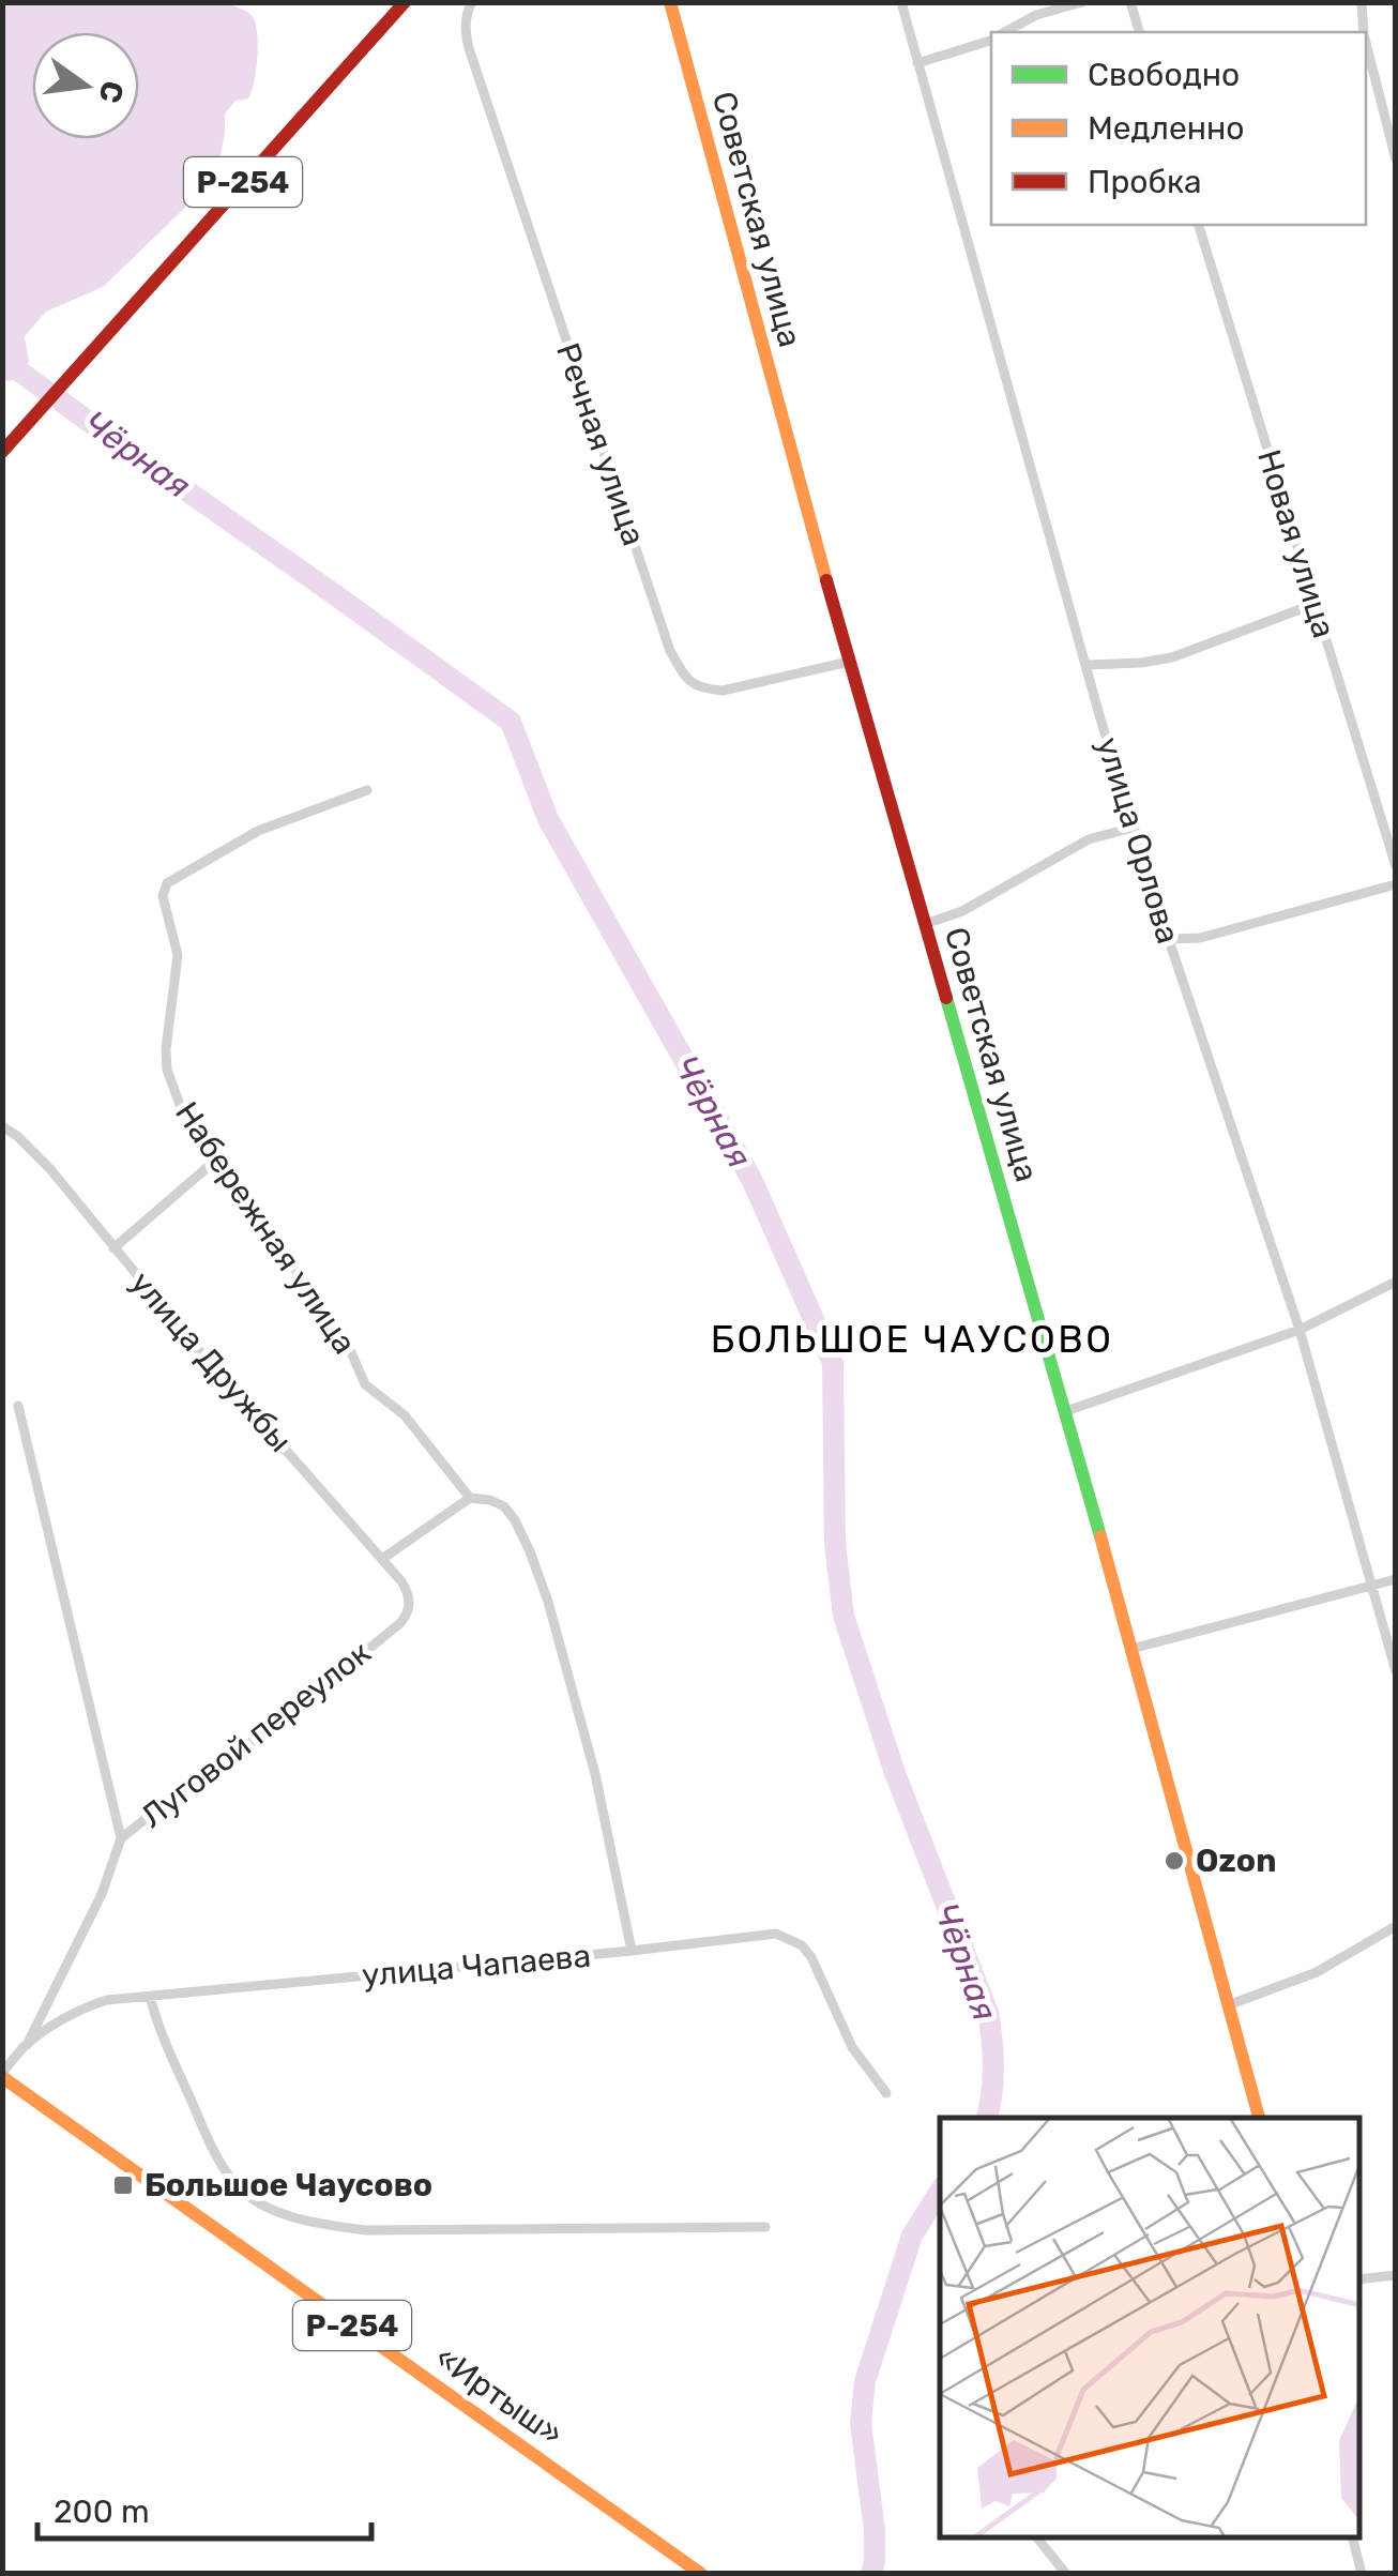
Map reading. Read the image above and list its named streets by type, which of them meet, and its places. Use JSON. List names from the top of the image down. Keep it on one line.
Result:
{"streets":{"main road":["Р-254","Советская улица","«Иртыш»"],"street":["Речная улица","Новая улица","улица Орлова","Набережная улица","улица Дружбы","Луговой переулок","улица Чапаева"]},"crossings":[["Советская улица","Речная улица"],["улица Дружбы","Луговой переулок"],["Луговой переулок","улица Чапаева"],["улица Чапаева","«Иртыш»"]],"districts":["БОЛЬШОЕ ЧАУСОВО"],"water":["Чёрная"],"places":{"other":["Ozon"],"transit":["Большое Чаусово"]},"legend":["Свободно","Медленно","Пробка"],"scale_bar":"200 m","north":"right"}
